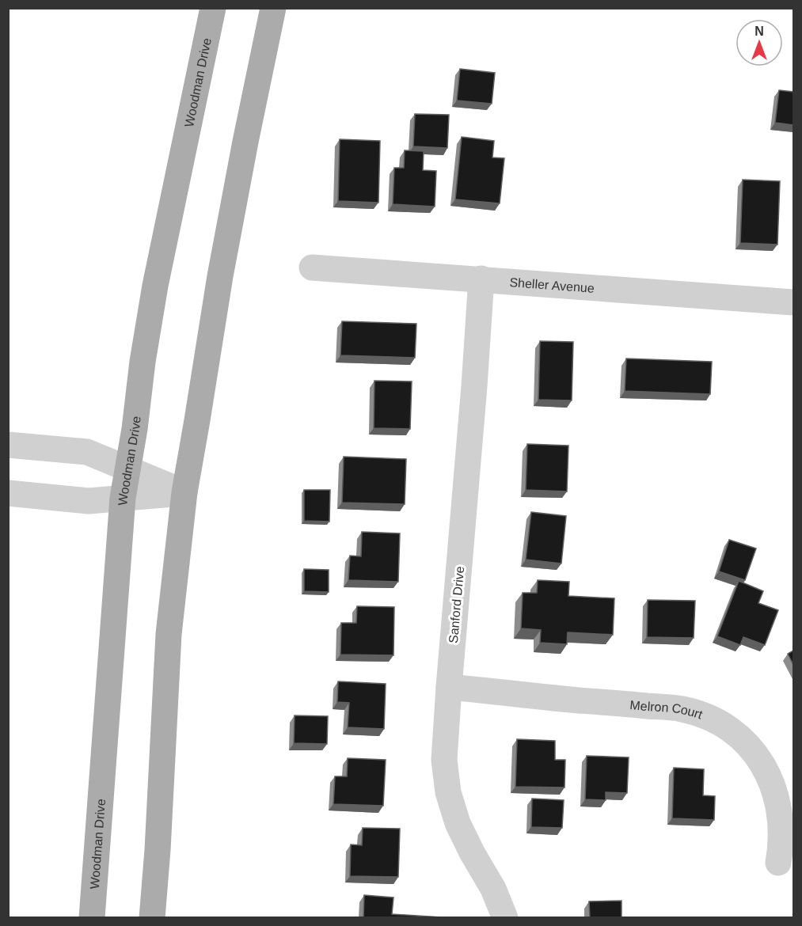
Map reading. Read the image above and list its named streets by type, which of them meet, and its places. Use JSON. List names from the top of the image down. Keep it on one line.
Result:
{"streets":{"main road":["Woodman Drive"],"street":["Sheller Avenue","Sanford Drive","Melron Court"]},"crossings":[["Sheller Avenue","Sanford Drive"],["Sanford Drive","Melron Court"]],"north":"top"}
